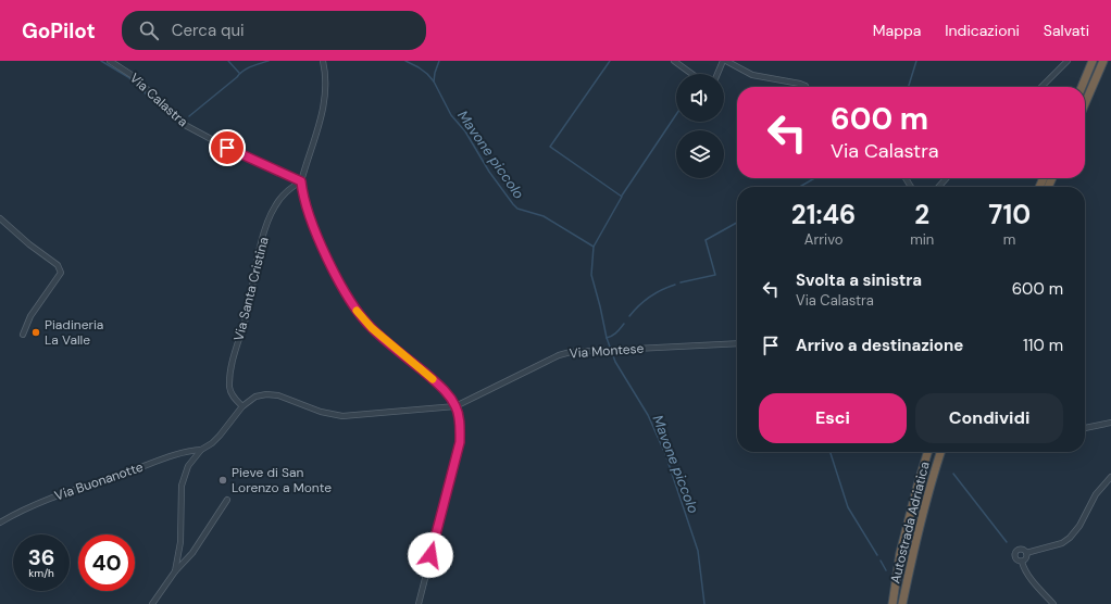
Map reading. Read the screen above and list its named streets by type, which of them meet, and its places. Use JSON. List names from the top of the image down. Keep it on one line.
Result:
{"streets":{"highway":["Autostrada Adriatica"],"street":["Via Calastra","Via Santa Cristina","Via Montese","Via Buonanotte"]},"crossings":[["Via Calastra","Via Santa Cristina"]],"water":["Mavone piccolo"],"places":["Piadineria La Valle","Pieve di San Lorenzo a Monte"],"page":{"header":"GoPilot","search":"Cerca qui","nav":["Mappa","Indicazioni","Salvati"],"turn":["600 m","Via Calastra"],"eta":["21:46","Arrivo","2","min","710","m"],"list":[{"name":"Svolta a sinistra","note":"Via Calastra","value":"600 m"},{"name":"Arrivo a destinazione","value":"110 m"}],"buttons":["Esci","Condividi"],"speed":"36 km/h","limit":"40"}}
